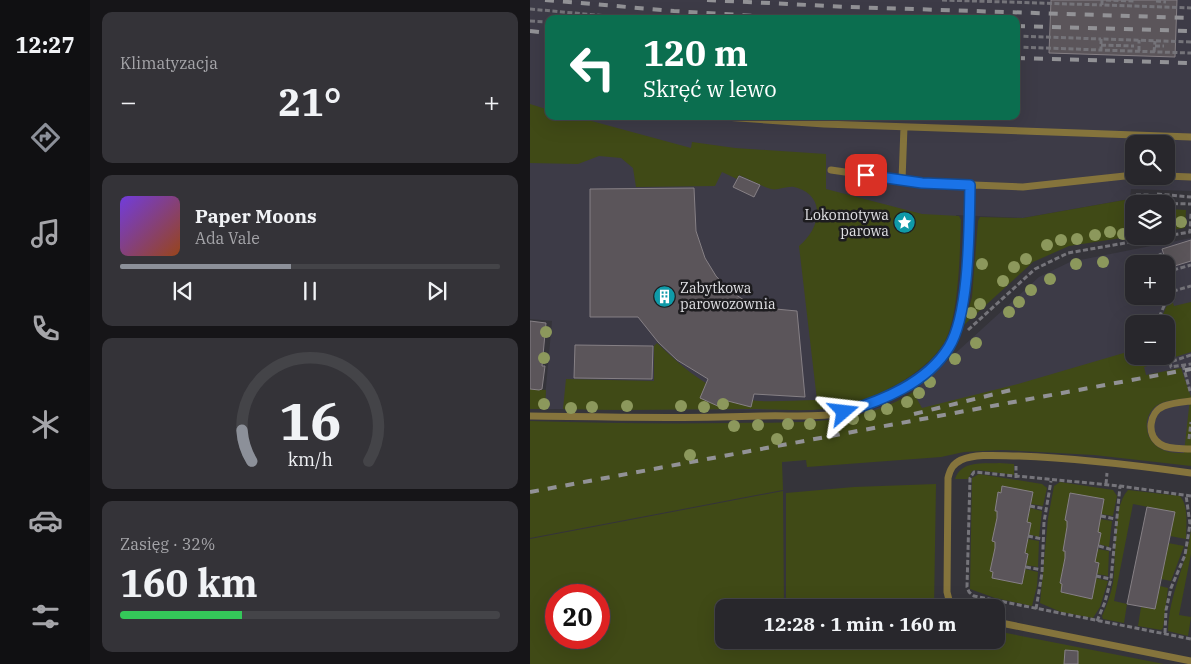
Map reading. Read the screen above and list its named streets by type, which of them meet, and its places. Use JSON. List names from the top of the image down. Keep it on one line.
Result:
{"places":{"place":["Lokomotywa parowa"],"building":["Zabytkowa parowozownia"]},"page":{"tabs":"12:27","tile":["Klimatyzacja",["Zasięg · 32%","160 km"]],"turn":["120 m","Skręć w lewo"],"heat":["−","21°","+"],"map_buttons":["+","−"],"song":["Paper Moons","Ada Vale"],"limit":"20","trip":"12:28 · 1 min · 160 m","gauge":["16","km/h"]}}
